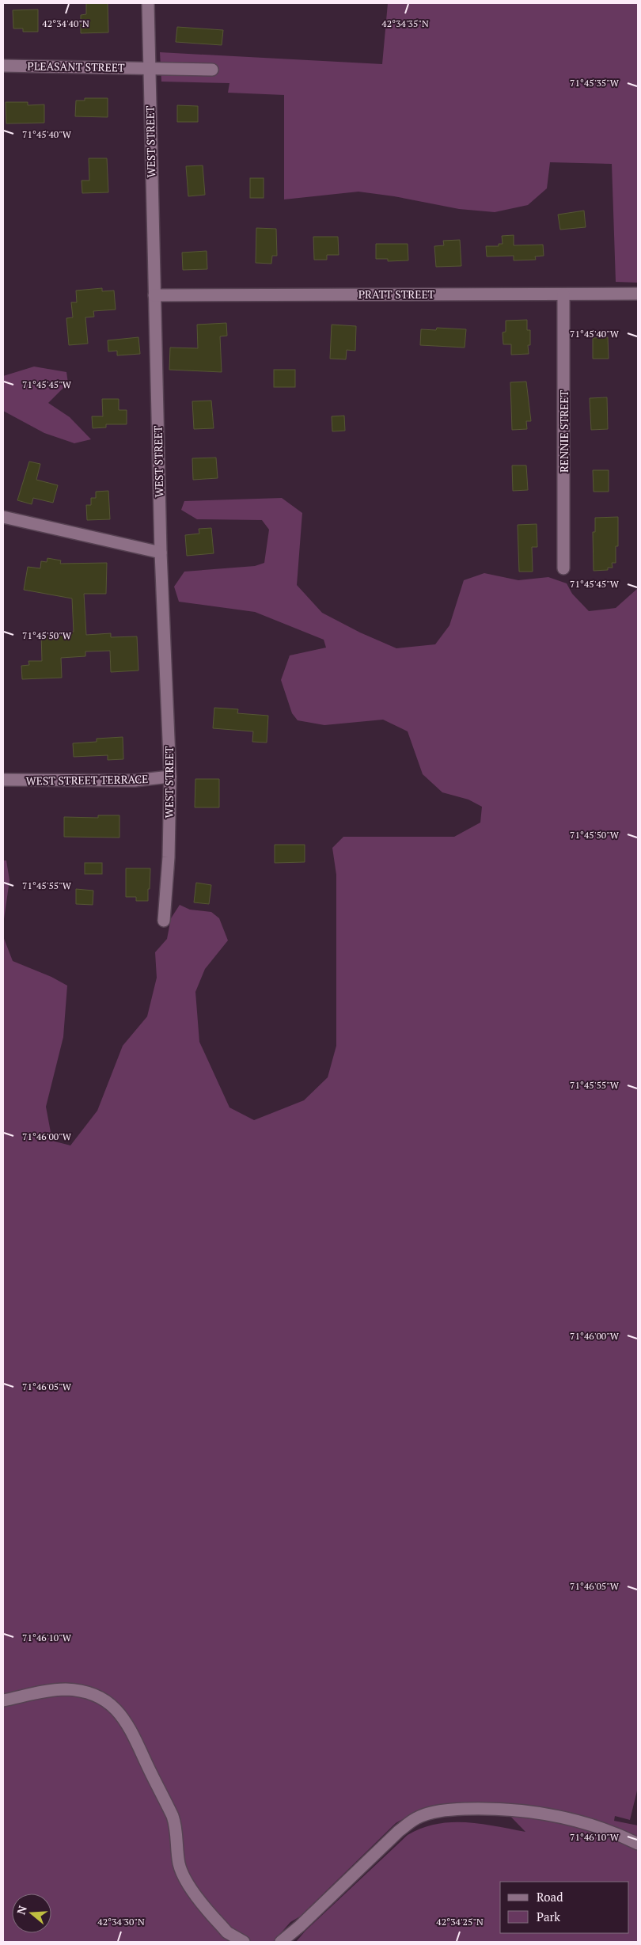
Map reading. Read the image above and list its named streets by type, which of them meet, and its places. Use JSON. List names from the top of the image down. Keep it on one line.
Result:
{"streets":{"street":["PLEASANT STREET","WEST STREET","PRATT STREET","RENNIE STREET","WEST STREET TERRACE"]},"crossings":[["PLEASANT STREET","WEST STREET"],["WEST STREET","PRATT STREET"],["WEST STREET","WEST STREET TERRACE"],["PRATT STREET","RENNIE STREET"]],"legend":["Road","Park"],"north":"left","coordinates":["42°34'40\"N","42°34'35\"N","71°45'35\"W","71°45'40\"W","71°45'45\"W","71°45'50\"W","71°45'55\"W","71°46'00\"W","71°46'05\"W","71°46'10\"W","42°34'30\"N","42°34'25\"N"]}
